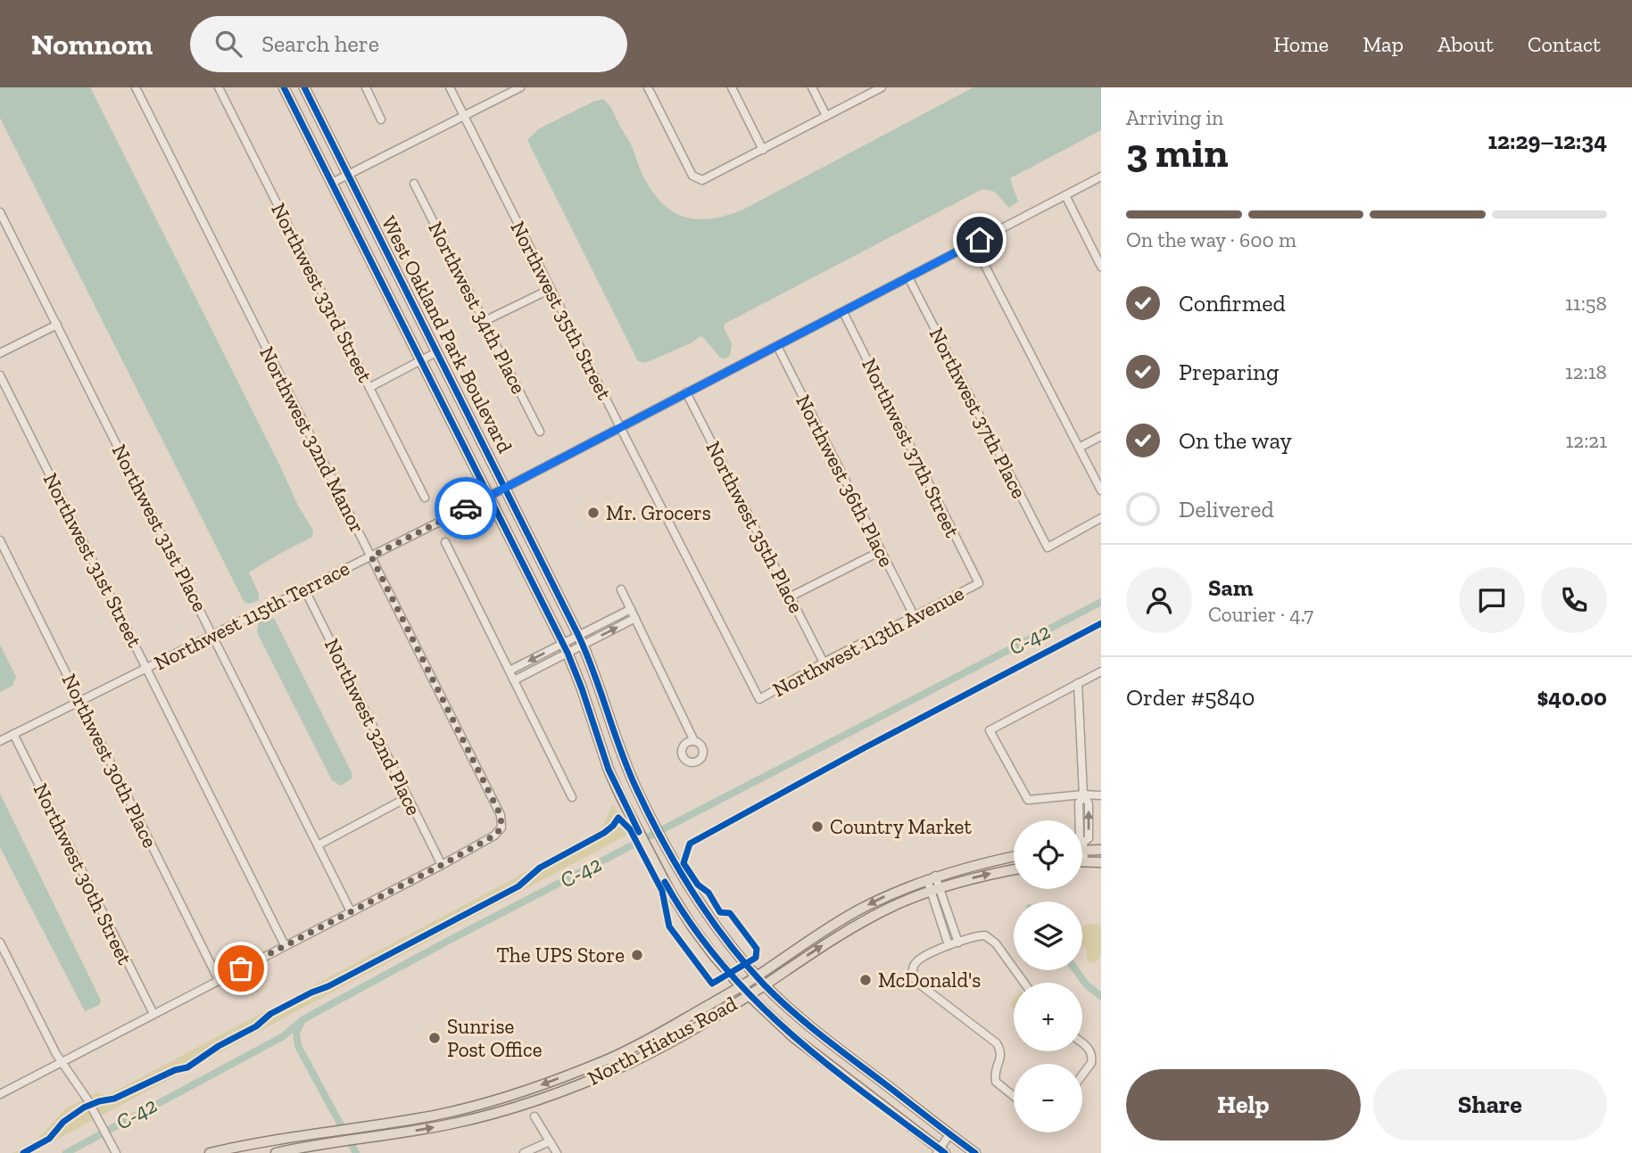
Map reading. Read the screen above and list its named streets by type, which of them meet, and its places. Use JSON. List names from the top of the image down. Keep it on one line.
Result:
{"streets":{"main road":["West Oakland Park Boulevard","North Hiatus Road"],"street":["Northwest 33rd Street","Northwest 34th Place","Northwest 35th Street","Northwest 37th Place","Northwest 32nd Manor","Northwest 37th Street","Northwest 36th Place","Northwest 35th Place","Northwest 31st Place","Northwest 31st Street","Northwest 115th Terrace","Northwest 113th Avenue","Northwest 32nd Place","Northwest 30th Place","Northwest 30th Street"]},"crossings":[["Northwest 35th Street","Northwest 115th Terrace"],["Northwest 35th Street","Northwest 113th Avenue"],["West Oakland Park Boulevard","Northwest 115th Terrace"],["West Oakland Park Boulevard","North Hiatus Road"],["Northwest 37th Place","Northwest 115th Terrace"],["Northwest 32nd Manor","Northwest 115th Terrace"],["Northwest 32nd Manor","Northwest 32nd Place"],["Northwest 37th Street","Northwest 115th Terrace"],["Northwest 37th Street","Northwest 113th Avenue"],["Northwest 36th Place","Northwest 115th Terrace"],["Northwest 36th Place","Northwest 113th Avenue"],["Northwest 35th Place","Northwest 115th Terrace"],["Northwest 35th Place","Northwest 113th Avenue"],["Northwest 31st Place","Northwest 115th Terrace"],["Northwest 31st Street","Northwest 115th Terrace"],["Northwest 115th Terrace","Northwest 32nd Place"],["Northwest 115th Terrace","Northwest 30th Place"],["Northwest 115th Terrace","Northwest 30th Street"]],"water":["C-42"],"places":["Mr. Grocers","Country Market","The UPS Store","McDonald's","Sunrise Post Office"],"page":{"header":"Nomnom","search":"Search here","nav":["Home","Map","About","Contact"],"heading":["3 min","Arriving in","12:29–12:34"],"panel":["Sam","Courier · 4.7","Order #5840","$40.00"],"bar":"On the way · 600 m","list":[["Confirmed","11:58"],["Preparing","12:18"],["On the way","12:21"],"Delivered"],"map_buttons":["+","−"],"buttons":["Help","Share"]}}
